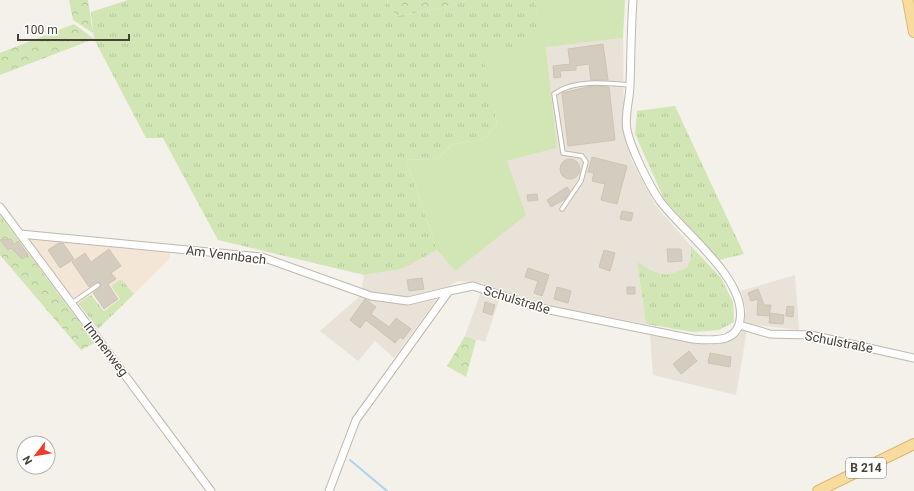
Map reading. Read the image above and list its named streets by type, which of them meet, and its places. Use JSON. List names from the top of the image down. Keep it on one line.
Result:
{"streets":{"main road":["B 214"],"street":["Am Vennbach","Schulstraße","Immenweg"]},"crossings":[["Am Vennbach","Schulstraße"],["Am Vennbach","Immenweg"]],"scale_bar":"100 m","north":"bottom left"}
